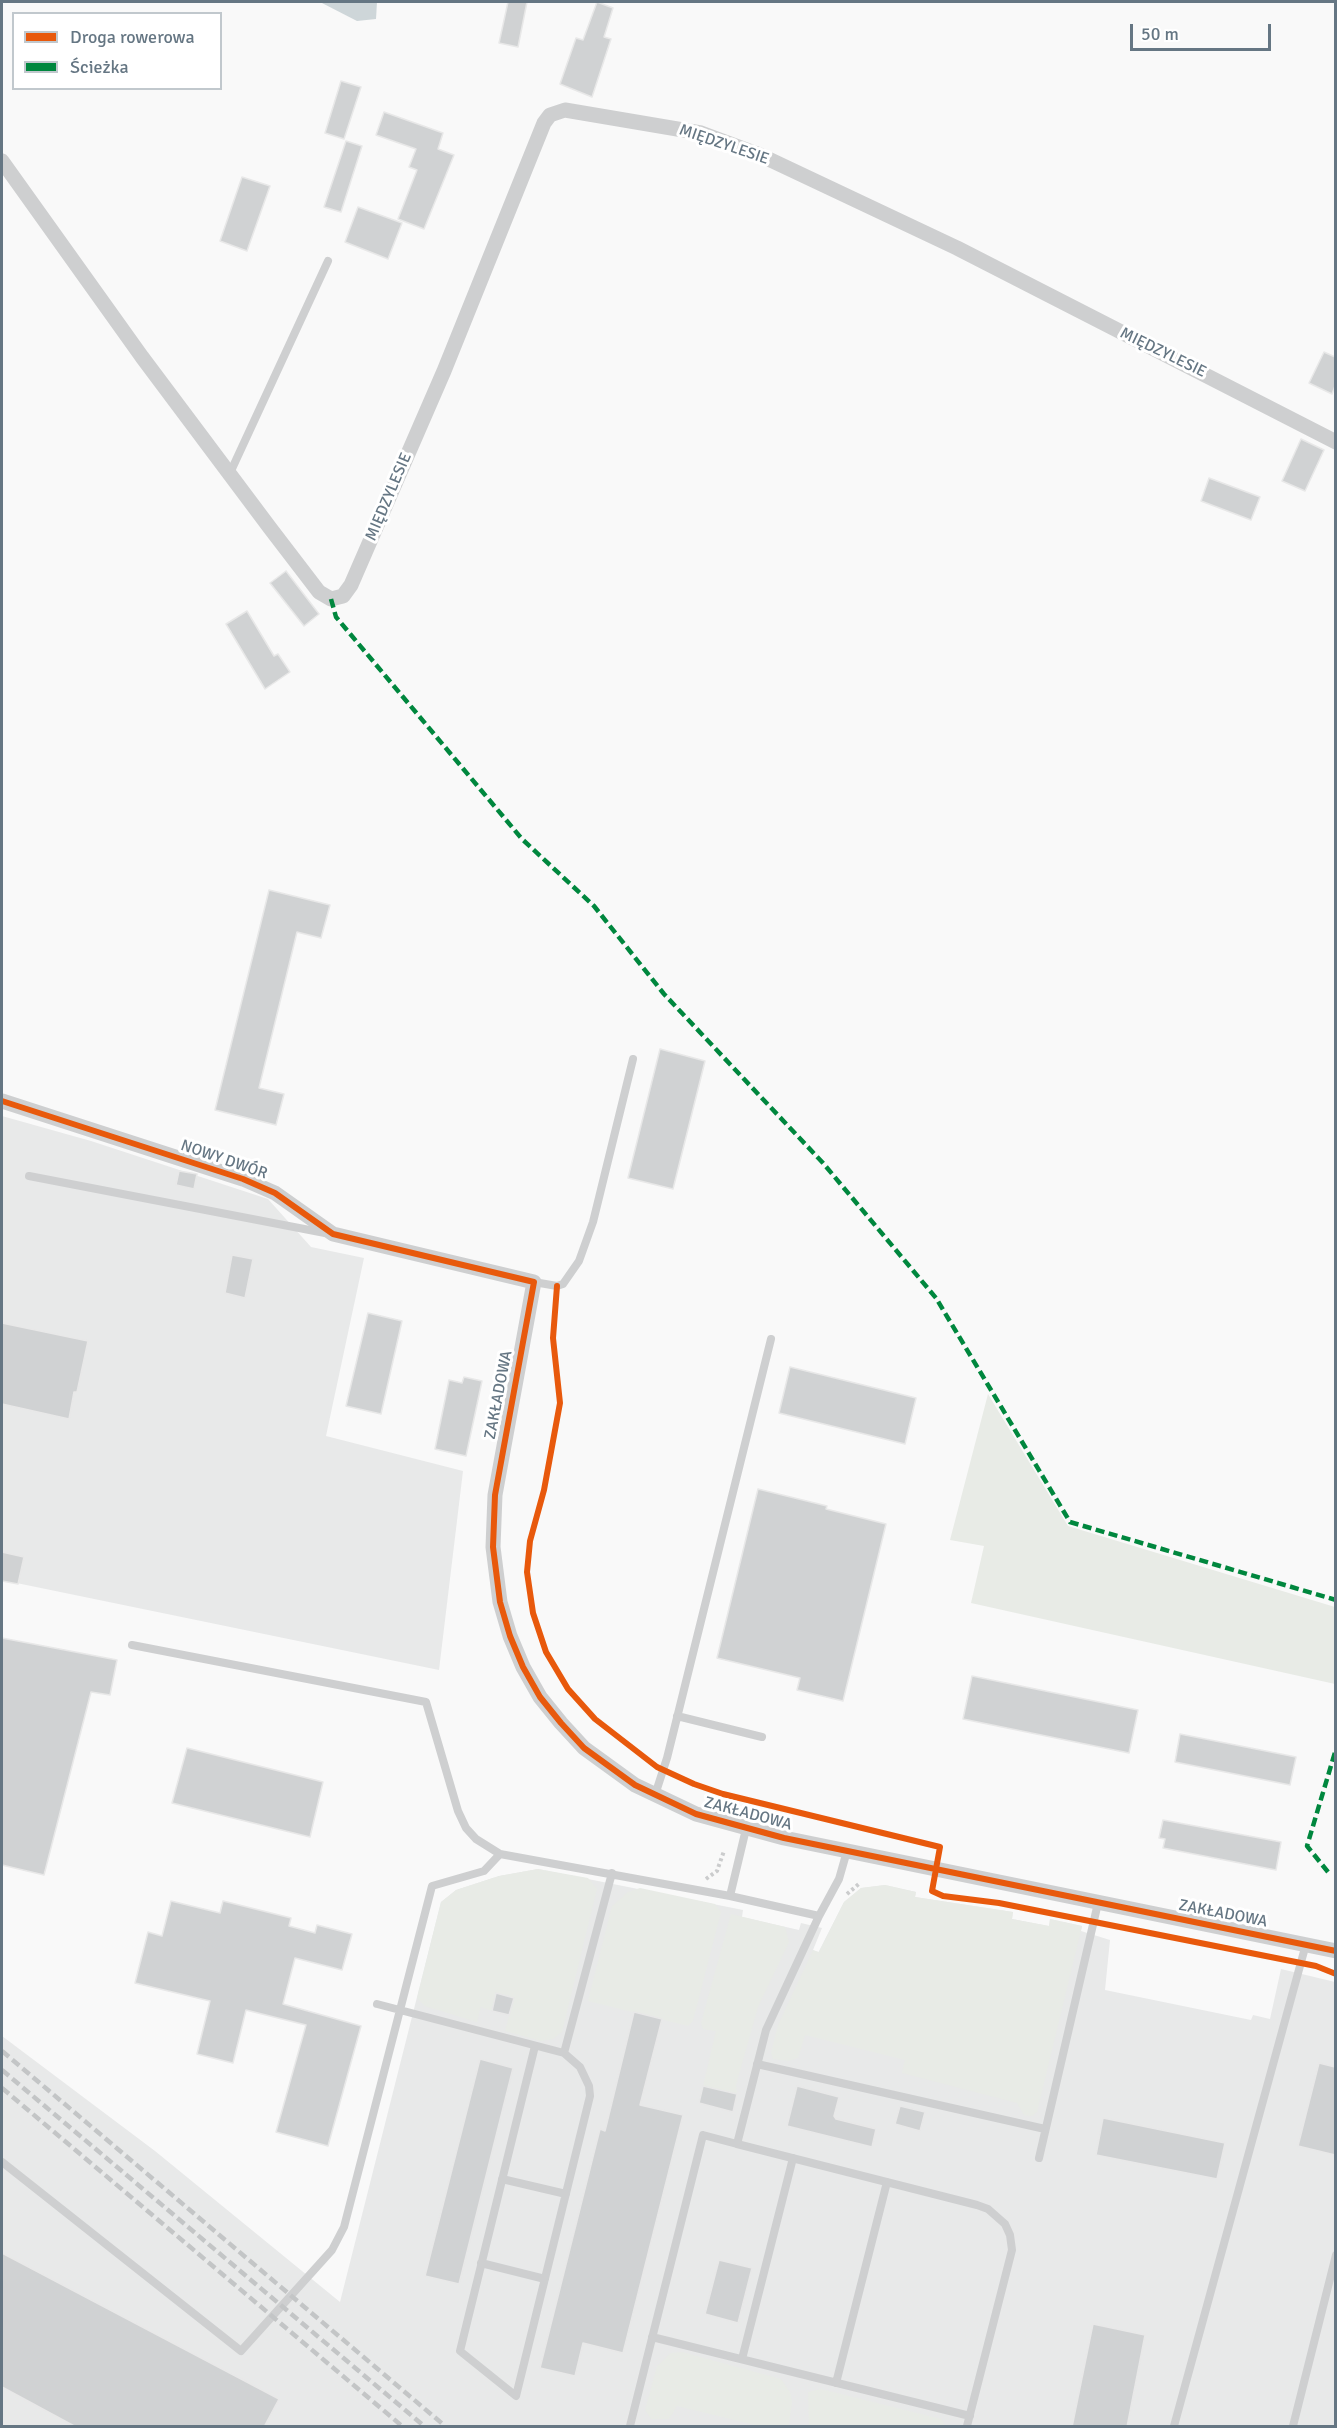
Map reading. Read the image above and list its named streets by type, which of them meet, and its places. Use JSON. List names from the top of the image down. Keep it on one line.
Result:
{"streets":{"street":["MIĘDZYLESIE","NOWY DWÓR","ZAKŁADOWA"]},"crossings":[["NOWY DWÓR","ZAKŁADOWA"]],"legend":["Droga rowerowa","Ścieżka"],"scale_bar":"50 m"}
